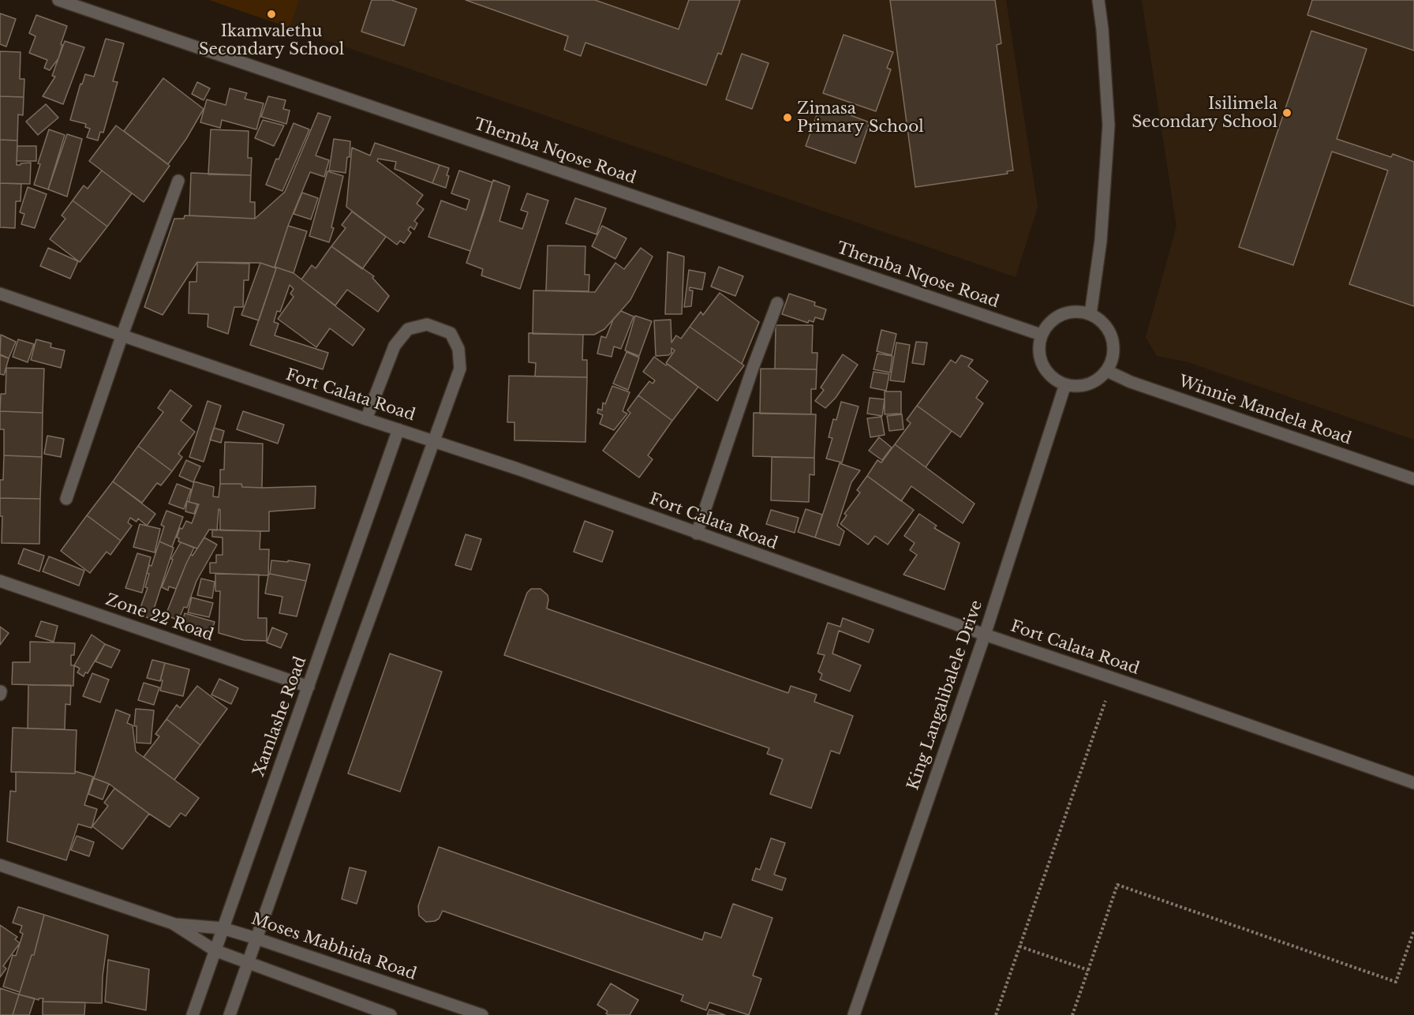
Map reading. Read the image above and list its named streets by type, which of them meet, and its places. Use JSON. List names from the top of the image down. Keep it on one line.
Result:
{"streets":{"street":["Themba Nqose Road","Fort Calata Road","Winnie Mandela Road","Zone 22 Road","King Langalibalele Drive","Xamlashe Road","Moses Mabhida Road"]},"crossings":[["Themba Nqose Road","Winnie Mandela Road"],["Themba Nqose Road","King Langalibalele Drive"],["Fort Calata Road","King Langalibalele Drive"],["Fort Calata Road","Xamlashe Road"],["Winnie Mandela Road","King Langalibalele Drive"],["Zone 22 Road","Xamlashe Road"],["Xamlashe Road","Moses Mabhida Road"]],"places":["Ikamvalethu Secondary School","Isilimela Secondary School","Zimasa Primary School"]}
